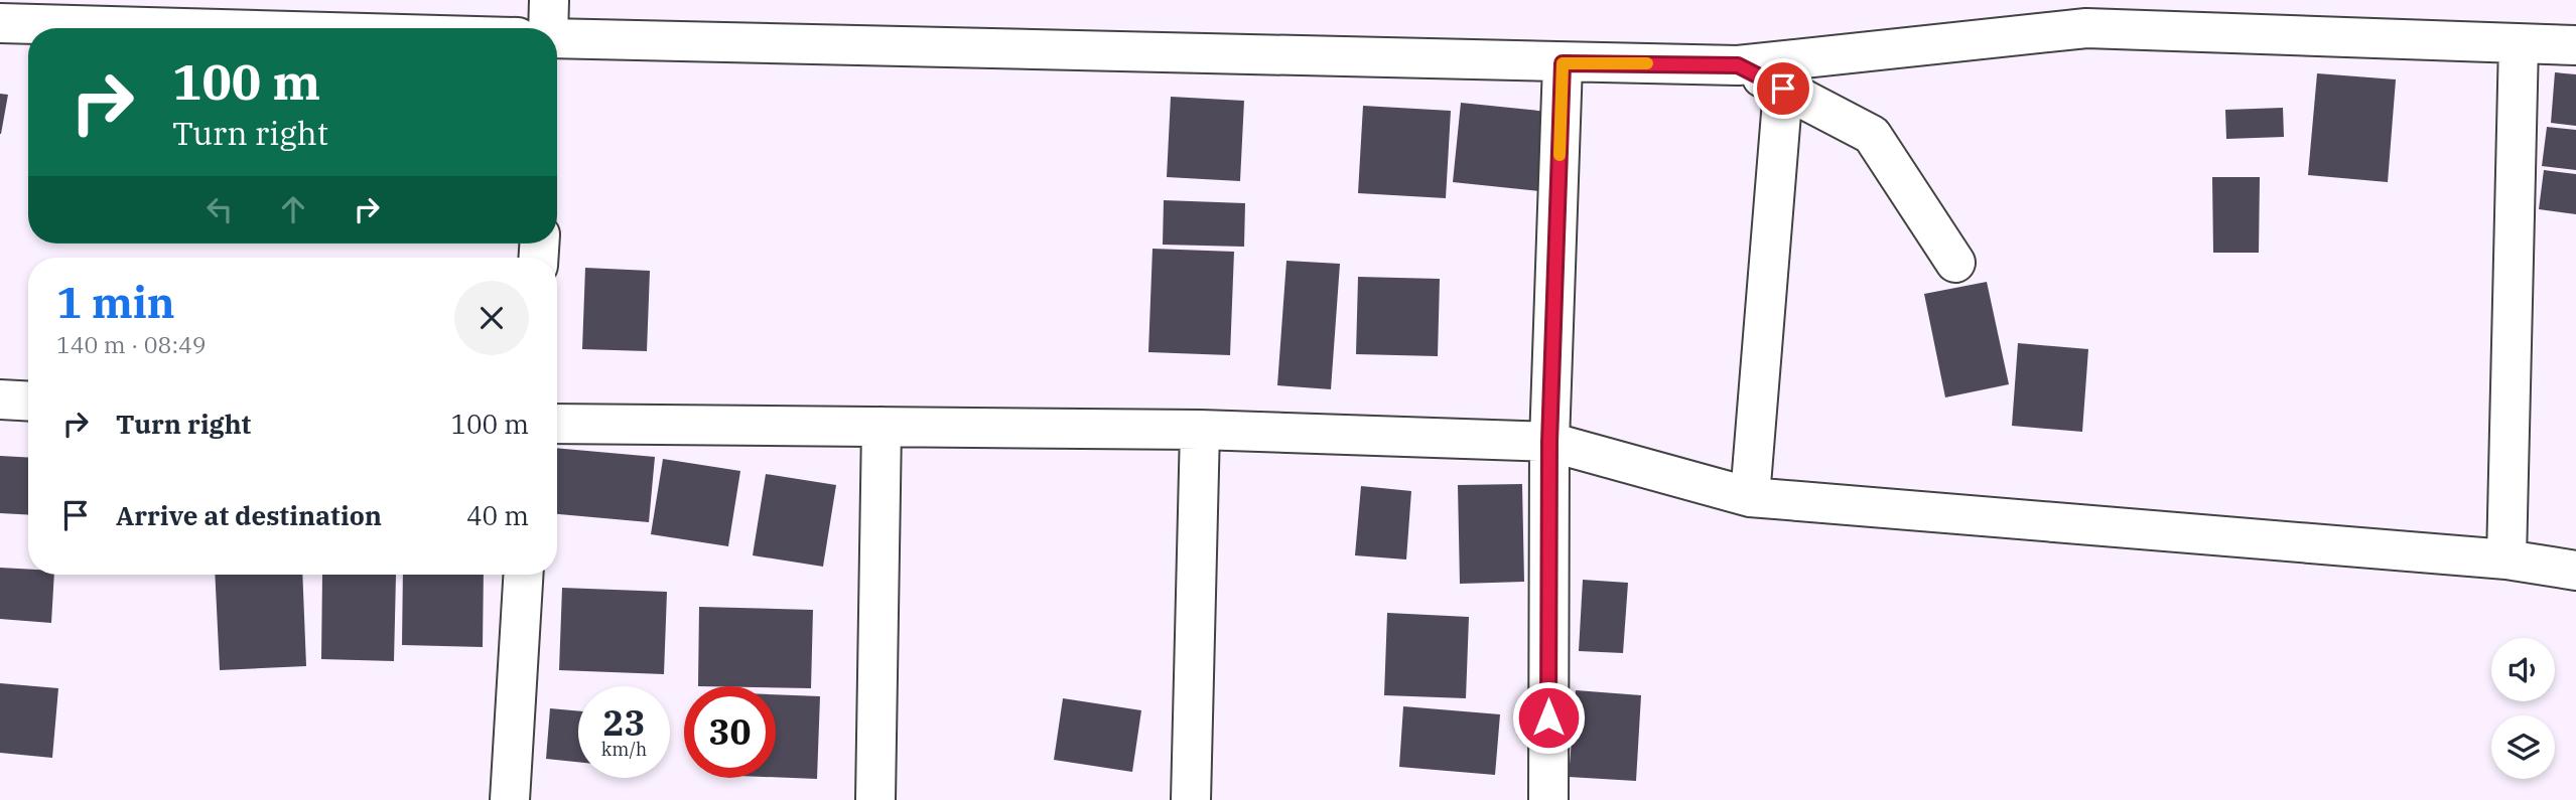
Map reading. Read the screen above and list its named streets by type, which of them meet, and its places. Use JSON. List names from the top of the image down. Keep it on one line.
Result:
{"page":{"turn":["100 m","Turn right"],"heading":["1 min","140 m · 08:49"],"list":[{"name":"Turn right","value":"100 m"},{"name":"Arrive at destination","value":"40 m"}],"speed":"23 km/h","limit":"30"}}
